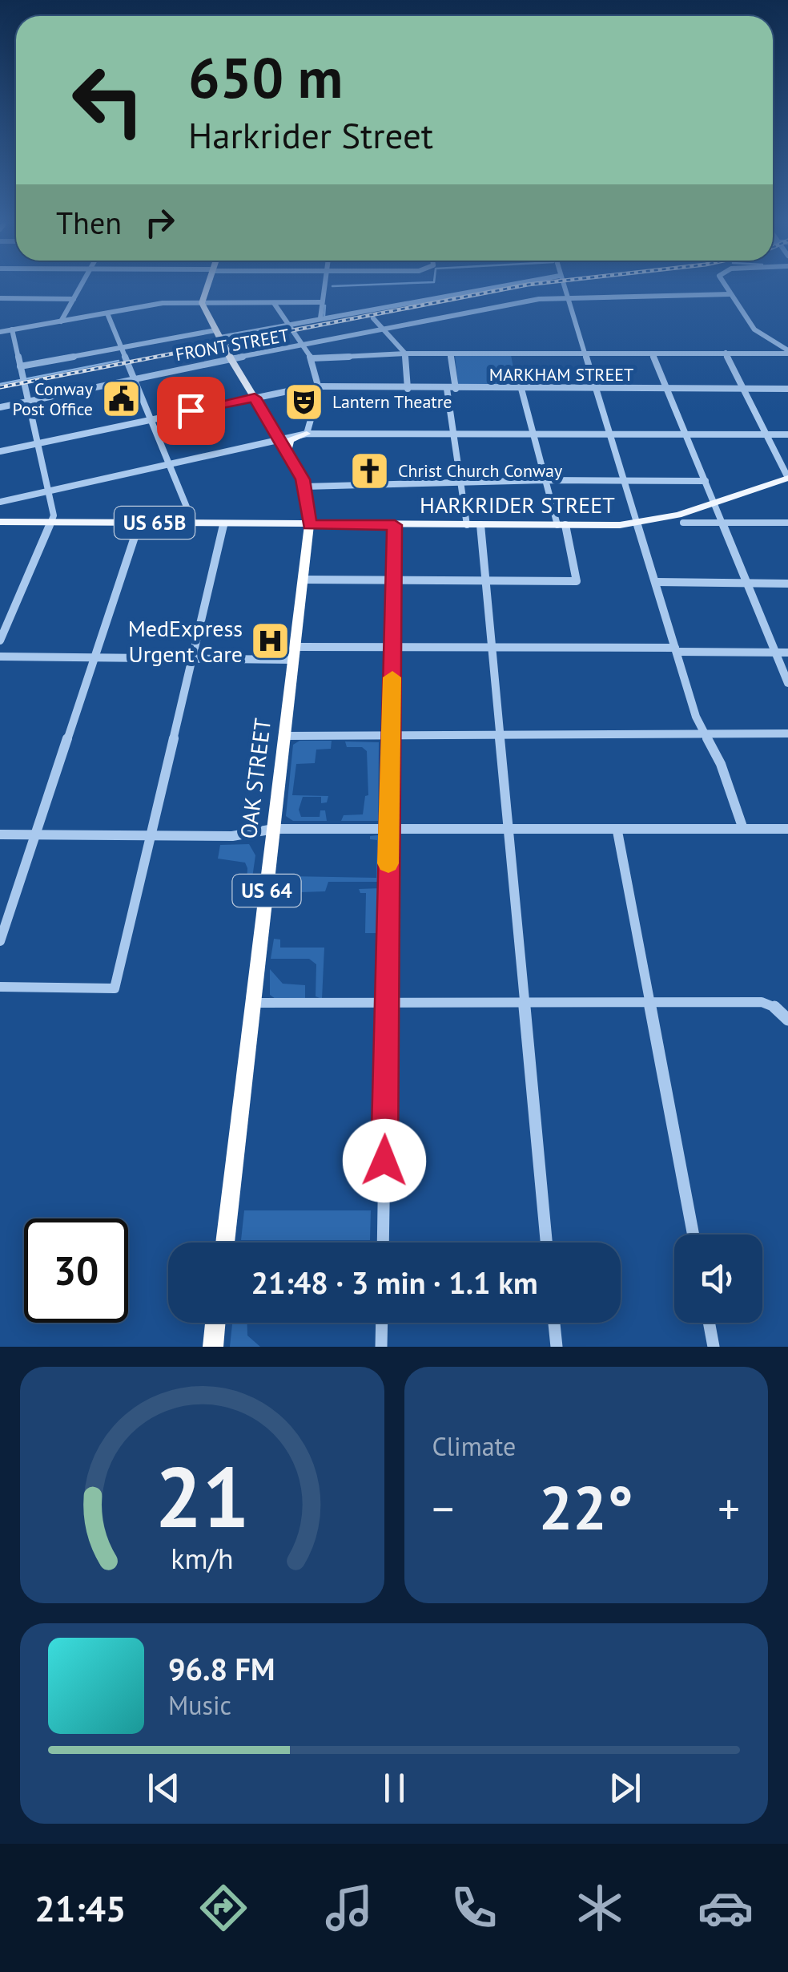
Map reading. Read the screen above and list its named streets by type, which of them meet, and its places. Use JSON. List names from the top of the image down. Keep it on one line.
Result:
{"streets":{"highway":["OAK STREET","US 64"],"main road":["HARKRIDER STREET","US 65B"],"street":["FRONT STREET","MARKHAM STREET"]},"crossings":[["FRONT STREET","OAK STREET"],["HARKRIDER STREET","OAK STREET"]],"places":{"public building":["Conway Post Office"],"theatre":["Lantern Theatre"],"church":["Christ Church Conway"],"hospital":["MedExpress Urgent Care"]},"page":{"turn":["650 m","Harkrider Street"],"then":"Then","limit":"30","trip":"21:48 · 3 min · 1.1 km","tile":"Climate","heat":["−","22°","+"],"song":["96.8 FM","Music"],"tabs":"21:45","gauge":["21","km/h"]}}
